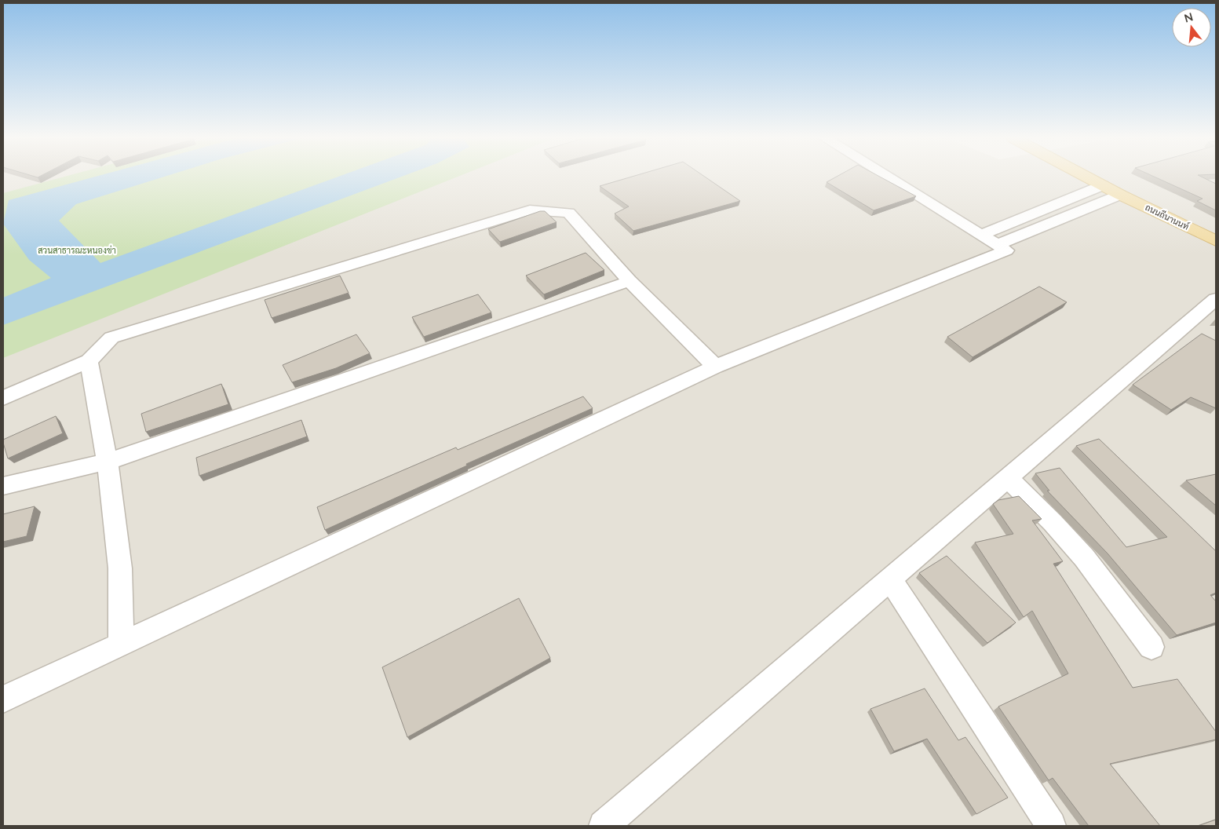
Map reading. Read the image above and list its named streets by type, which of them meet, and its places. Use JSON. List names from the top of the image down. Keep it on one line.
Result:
{"streets":{"main road":["ถนนถีนานนท์"]},"parks":["สวนสาธารณะหนองข่า"],"north":"top"}
